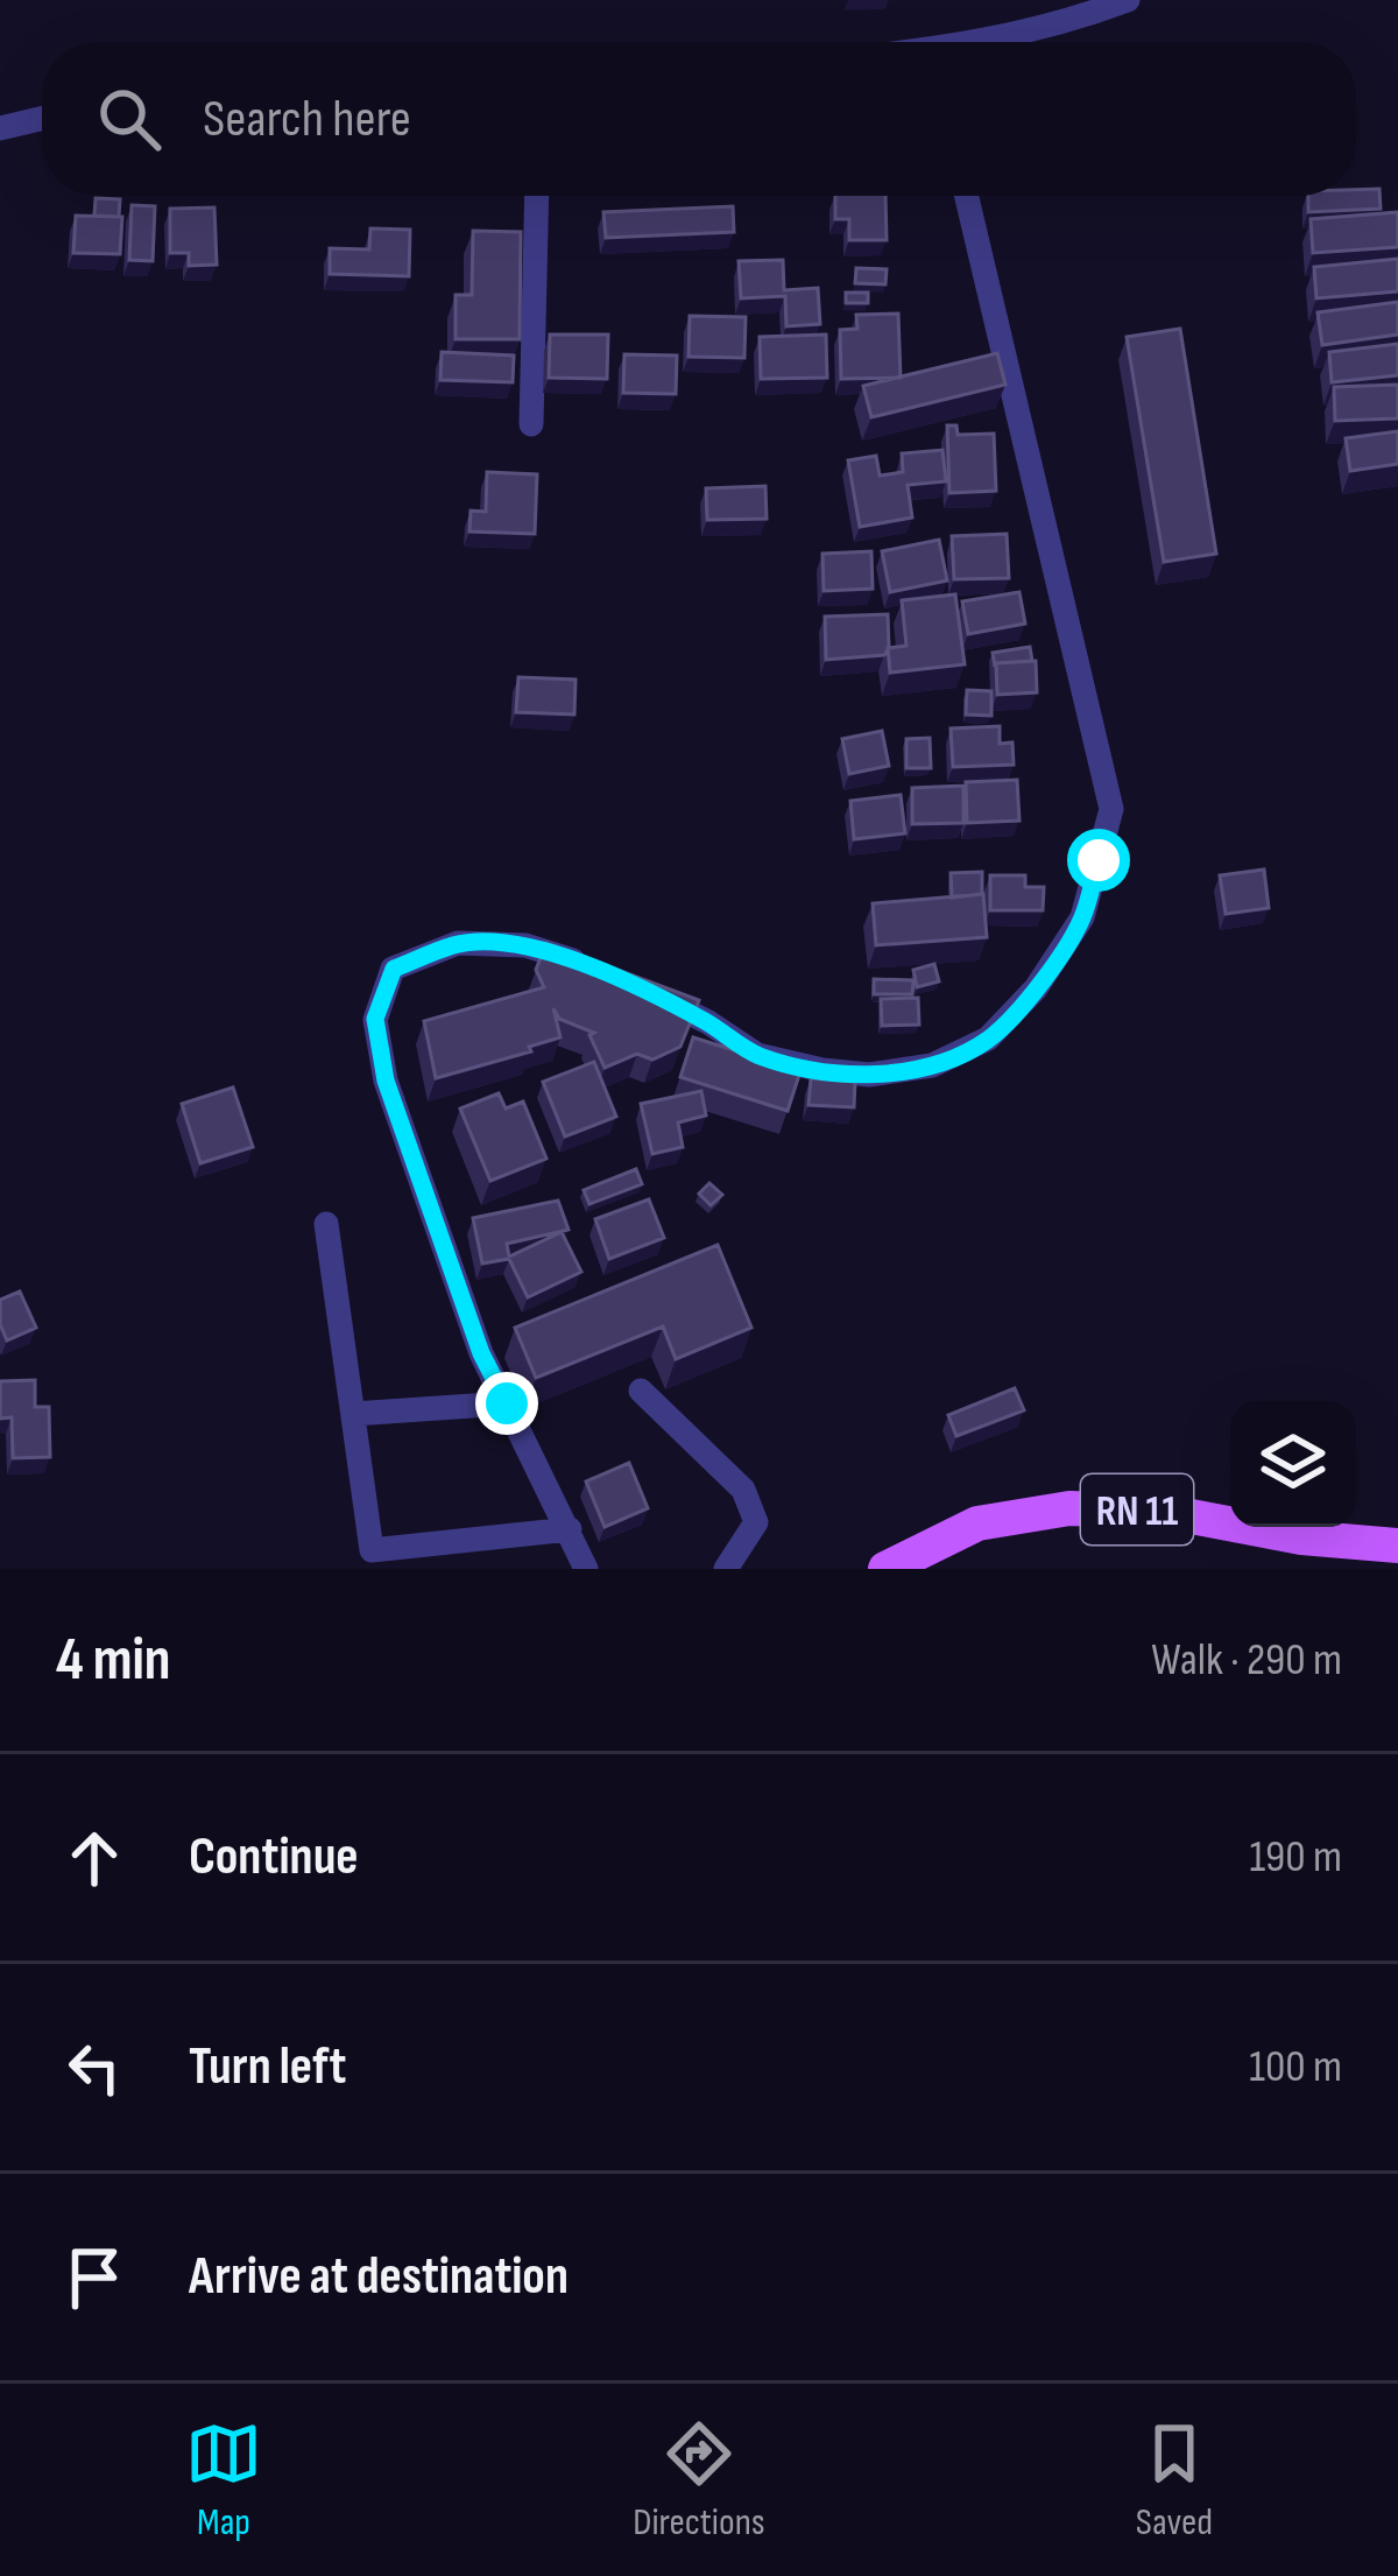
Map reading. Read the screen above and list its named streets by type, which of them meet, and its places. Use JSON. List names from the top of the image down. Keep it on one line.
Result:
{"streets":{"main road":["RN 11"]},"page":{"search":"Search here","heading":["4 min","Walk · 290 m"],"list":[["Continue","190 m"],["Turn left","100 m"],"Arrive at destination"],"nav":["Map","Directions","Saved"]}}
